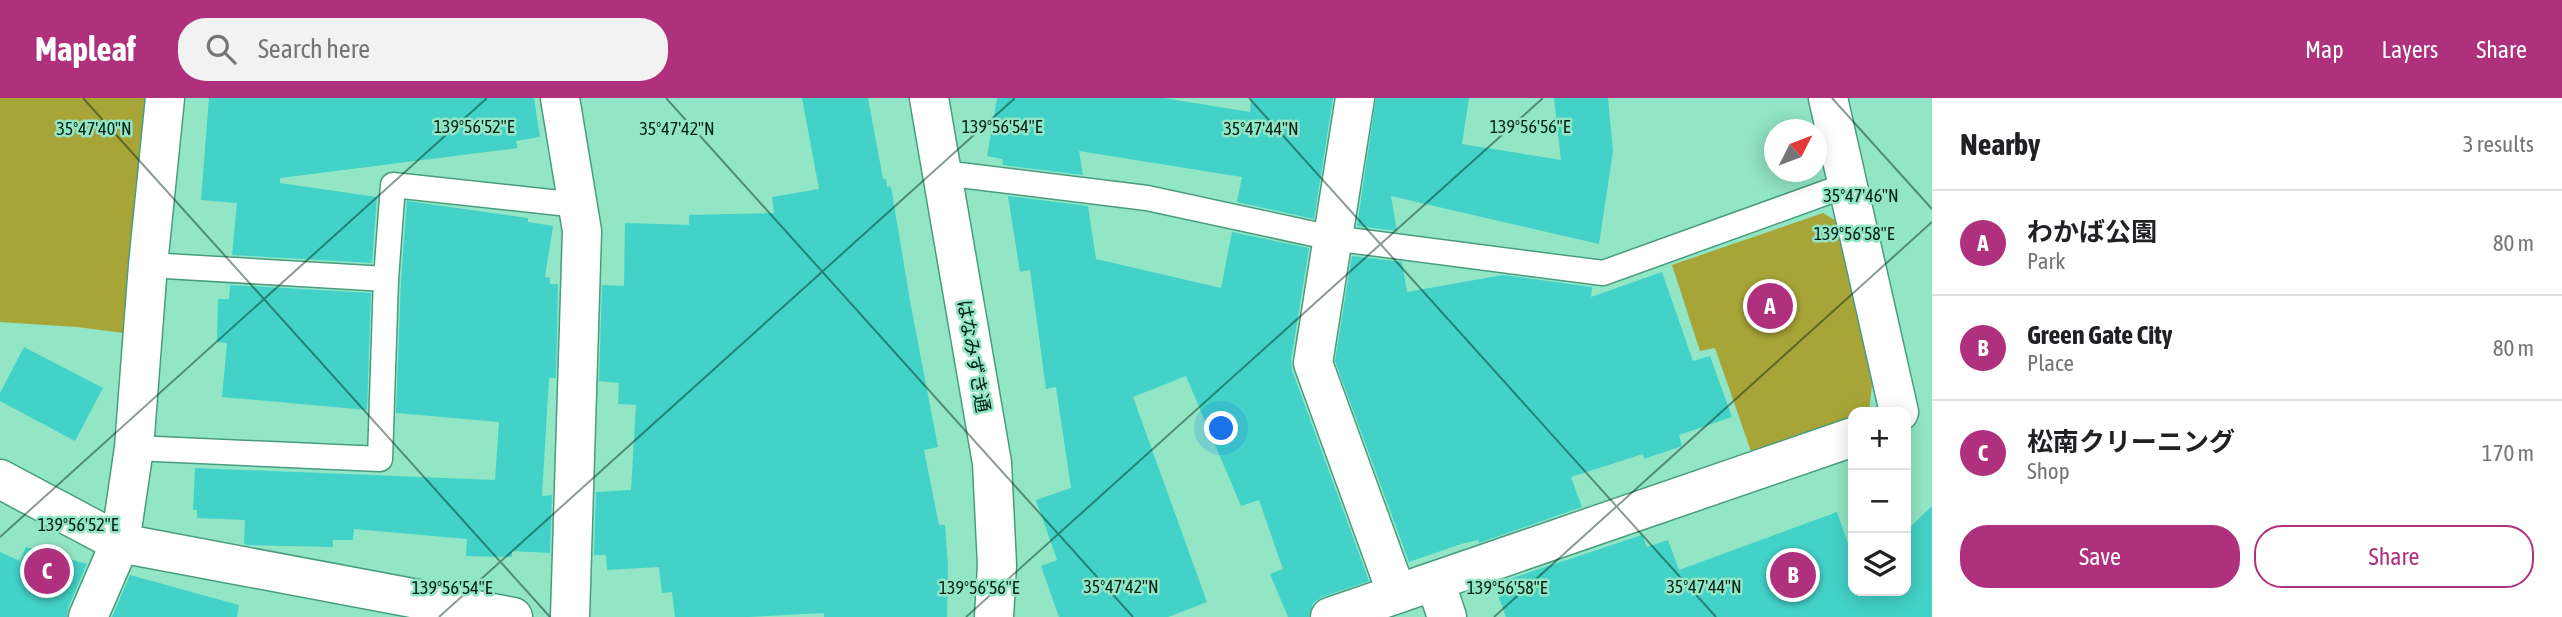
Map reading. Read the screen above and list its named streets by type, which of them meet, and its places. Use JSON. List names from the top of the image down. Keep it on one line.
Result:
{"streets":{"street":["はなみずき通"]},"north":"top right","page":{"header":"Mapleaf","search":"Search here","nav":["Map","Layers","Share"],"heading":["Nearby","3 results"],"list":[{"mark":"A","name":"わかば公園","note":"Park","value":"80 m"},{"mark":"B","name":"Green Gate City","note":"Place","value":"80 m"},{"mark":"C","name":"松南クリーニング","note":"Shop","value":"170 m"}],"pins":["A","C","B"],"map_buttons":["+","−"],"buttons":["Save","Share"]},"coordinates":["139°56'56\"E","139°56'52\"E","139°56'54\"E","35°47'40\"N","35°47'42\"N","35°47'44\"N","35°47'46\"N","139°56'58\"E"]}
